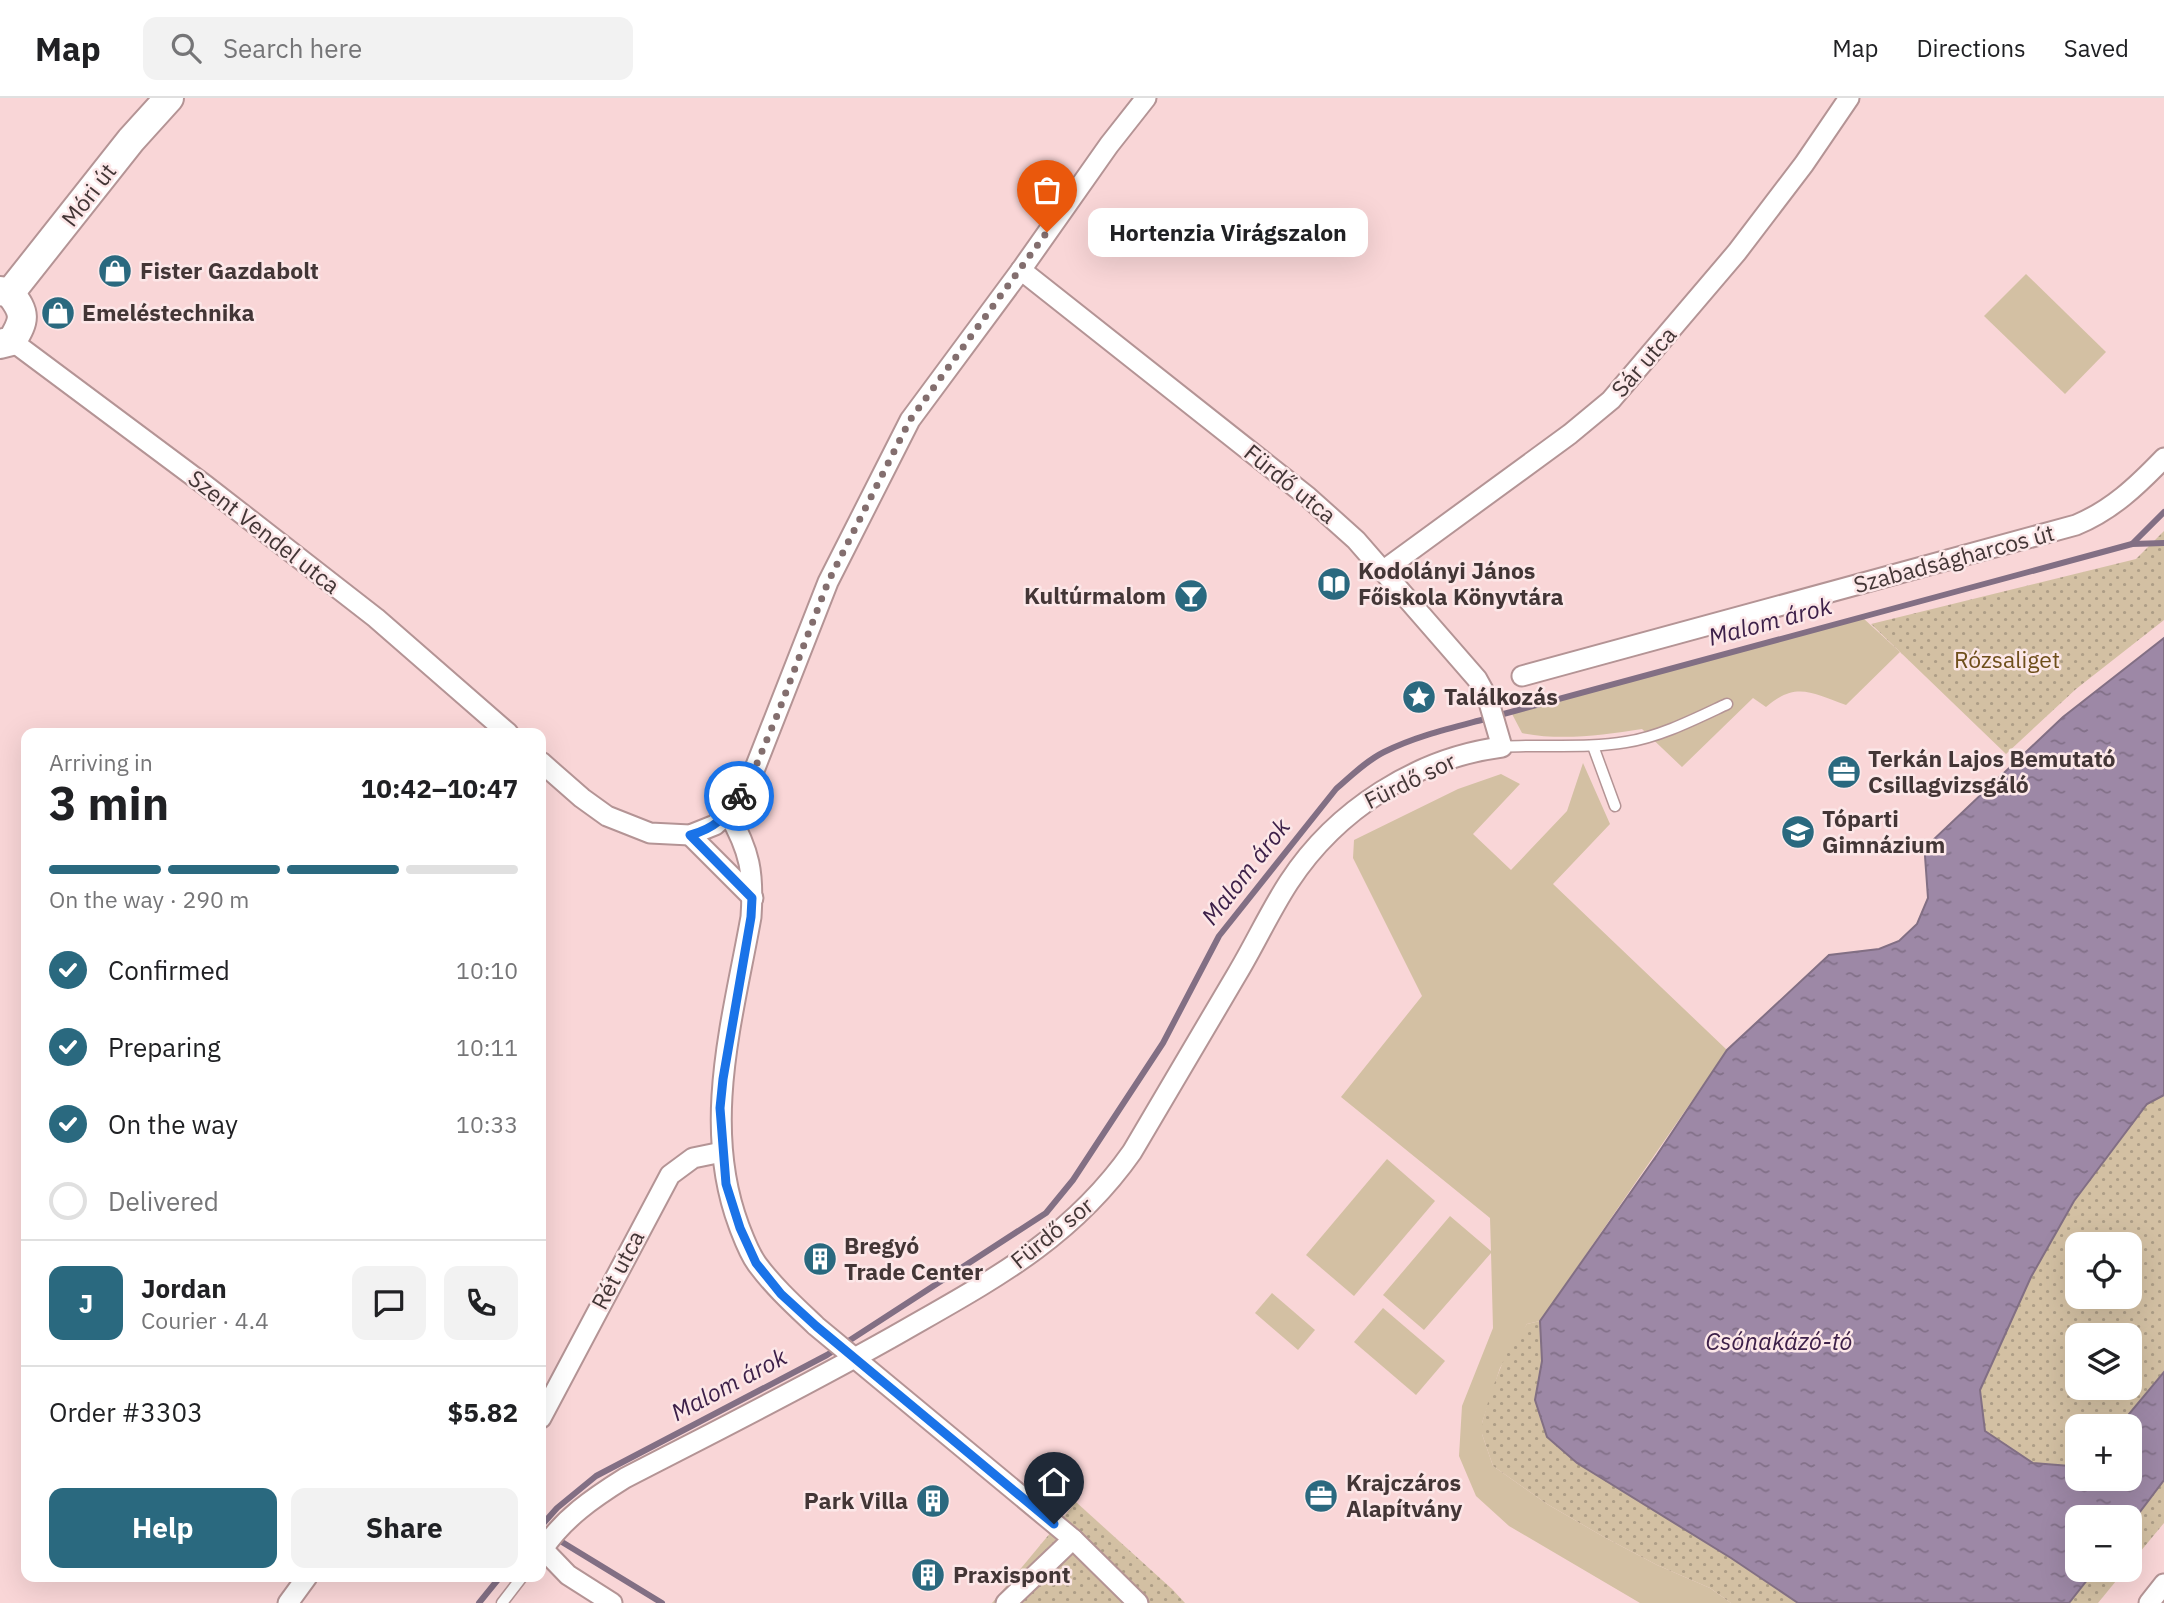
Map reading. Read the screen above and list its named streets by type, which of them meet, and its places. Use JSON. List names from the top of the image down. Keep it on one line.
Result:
{"streets":{"main road":["Móri út"],"street":["Sár utca","Fürdő utca","Szent Vendel utca","Szabadságharcos út","Fürdő sor","Rét utca"]},"crossings":[["Sár utca","Fürdő utca"],["Fürdő utca","Fürdő sor"]],"water":["Malom árok","Csónakázó-tó"],"parks":["Rózsaliget"],"places":{"other":["Hortenzia Virágszalon"],"shop":["Fister Gazdabolt","Emeléstechnika"],"library":["Kodolányi János Főiskola Könyvtára"],"bar":["Kultúrmalom"],"place":["Találkozás"],"office":["Terkán Lajos Bemutató Csillagvizsgáló","Krajczáros Alapítvány"],"school or university":["Tóparti Gimnázium"],"building":["Bregyó Trade Center","Park Villa","Praxispont"]},"page":{"header":"Map","search":"Search here","nav":["Map","Directions","Saved"],"bubble":"Hortenzia Virágszalon","heading":["3 min","Arriving in","10:42–10:47"],"panel":["Jordan","Courier · 4.4","Order #3303","$5.82"],"bar":"On the way · 290 m","list":[["Confirmed","10:10"],["Preparing","10:11"],["On the way","10:33"],"Delivered"],"map_buttons":["+","−"],"round":"J","buttons":["Help","Share"]}}
